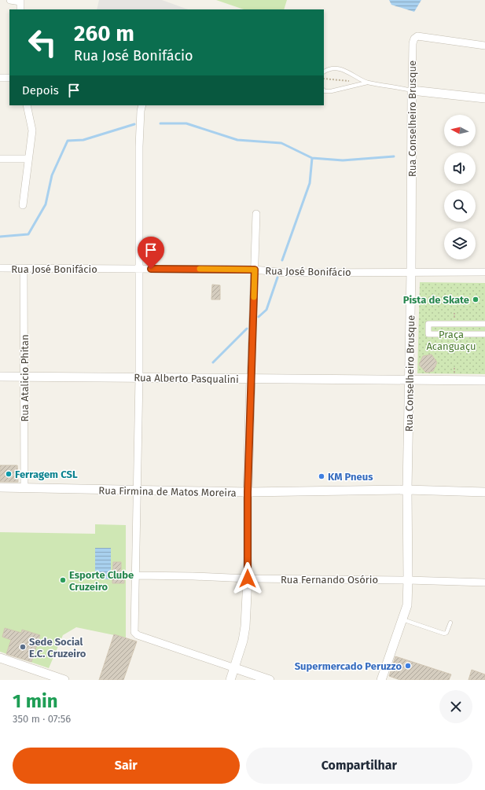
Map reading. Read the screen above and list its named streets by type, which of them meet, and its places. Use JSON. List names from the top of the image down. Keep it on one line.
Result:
{"streets":{"street":["Rua Conselheiro Brusque","Rua José Bonifácio","Rua Atalicio Phitan","Rua Alberto Pasqualini","Rua Firmina de Matos Moreira","Rua Fernando Osório"]},"crossings":[["Rua Conselheiro Brusque","Rua José Bonifácio"],["Rua Conselheiro Brusque","Rua Alberto Pasqualini"],["Rua Conselheiro Brusque","Rua Firmina de Matos Moreira"],["Rua Conselheiro Brusque","Rua Fernando Osório"],["Rua José Bonifácio","Rua Atalicio Phitan"],["Rua Atalicio Phitan","Rua Alberto Pasqualini"],["Rua Atalicio Phitan","Rua Firmina de Matos Moreira"]],"parks":["Praça Acanguaçu"],"places":["Pista de Skate","Ferragem CSL","KM Pneus","Esporte Clube Cruzeiro","Sede Social E.C. Cruzeiro","Supermercado Peruzzo"],"north":"left","page":{"turn":["260 m","Rua José Bonifácio"],"then":"Depois","heading":["1 min","350 m · 07:56"],"buttons":["Sair","Compartilhar"]}}
